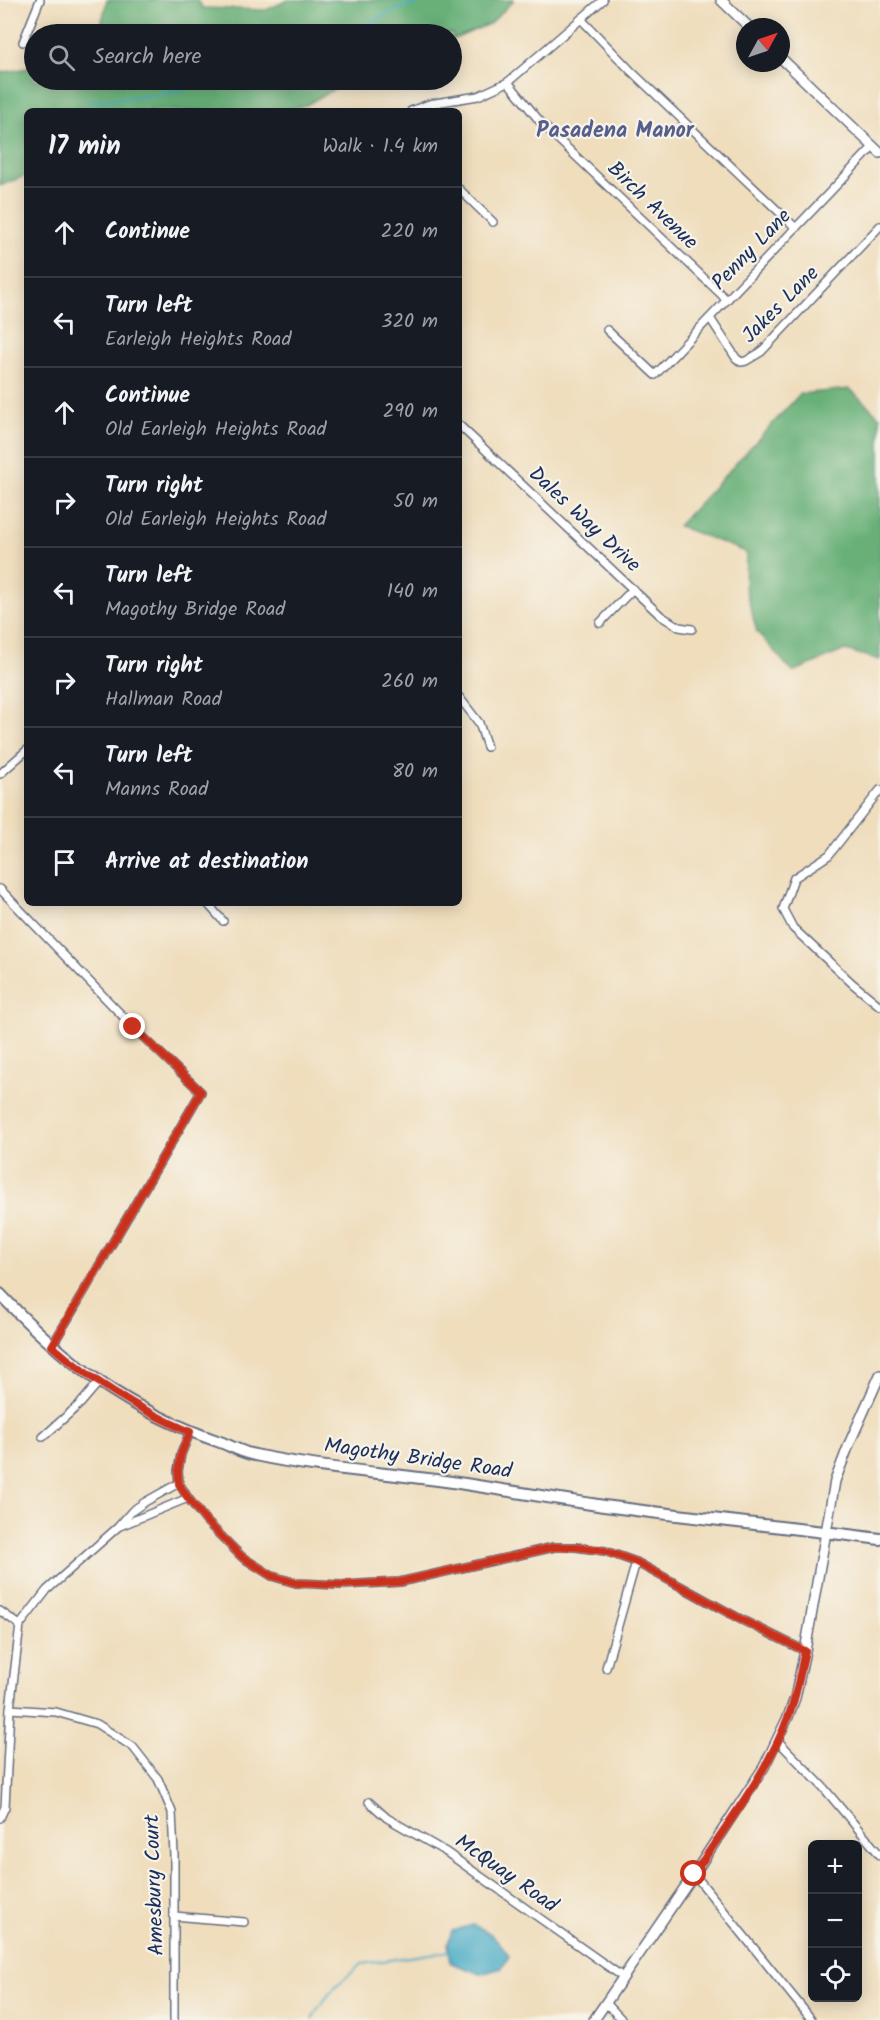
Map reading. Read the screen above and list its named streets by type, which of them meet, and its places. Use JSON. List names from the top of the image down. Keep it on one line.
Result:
{"streets":{"main road":["Magothy Bridge Road"],"street":["Birch Avenue","Penny Lane","Jakes Lane","Dales Way Drive","McQuay Road","Amesbury Court"]},"crossings":[["Birch Avenue","Penny Lane"],["Penny Lane","Jakes Lane"]],"districts":["Pasadena Manor"],"north":"top right","page":{"search":"Search here","heading":["17 min","Walk · 1.4 km"],"list":[["Continue","220 m"],["Turn left","Earleigh Heights Road","320 m"],["Continue","Old Earleigh Heights Road","290 m"],["Turn right","Old Earleigh Heights Road","50 m"],["Turn left","Magothy Bridge Road","140 m"],["Turn right","Hallman Road","260 m"],["Turn left","Manns Road","80 m"],"Arrive at destination"],"map_buttons":["+","−"]}}
